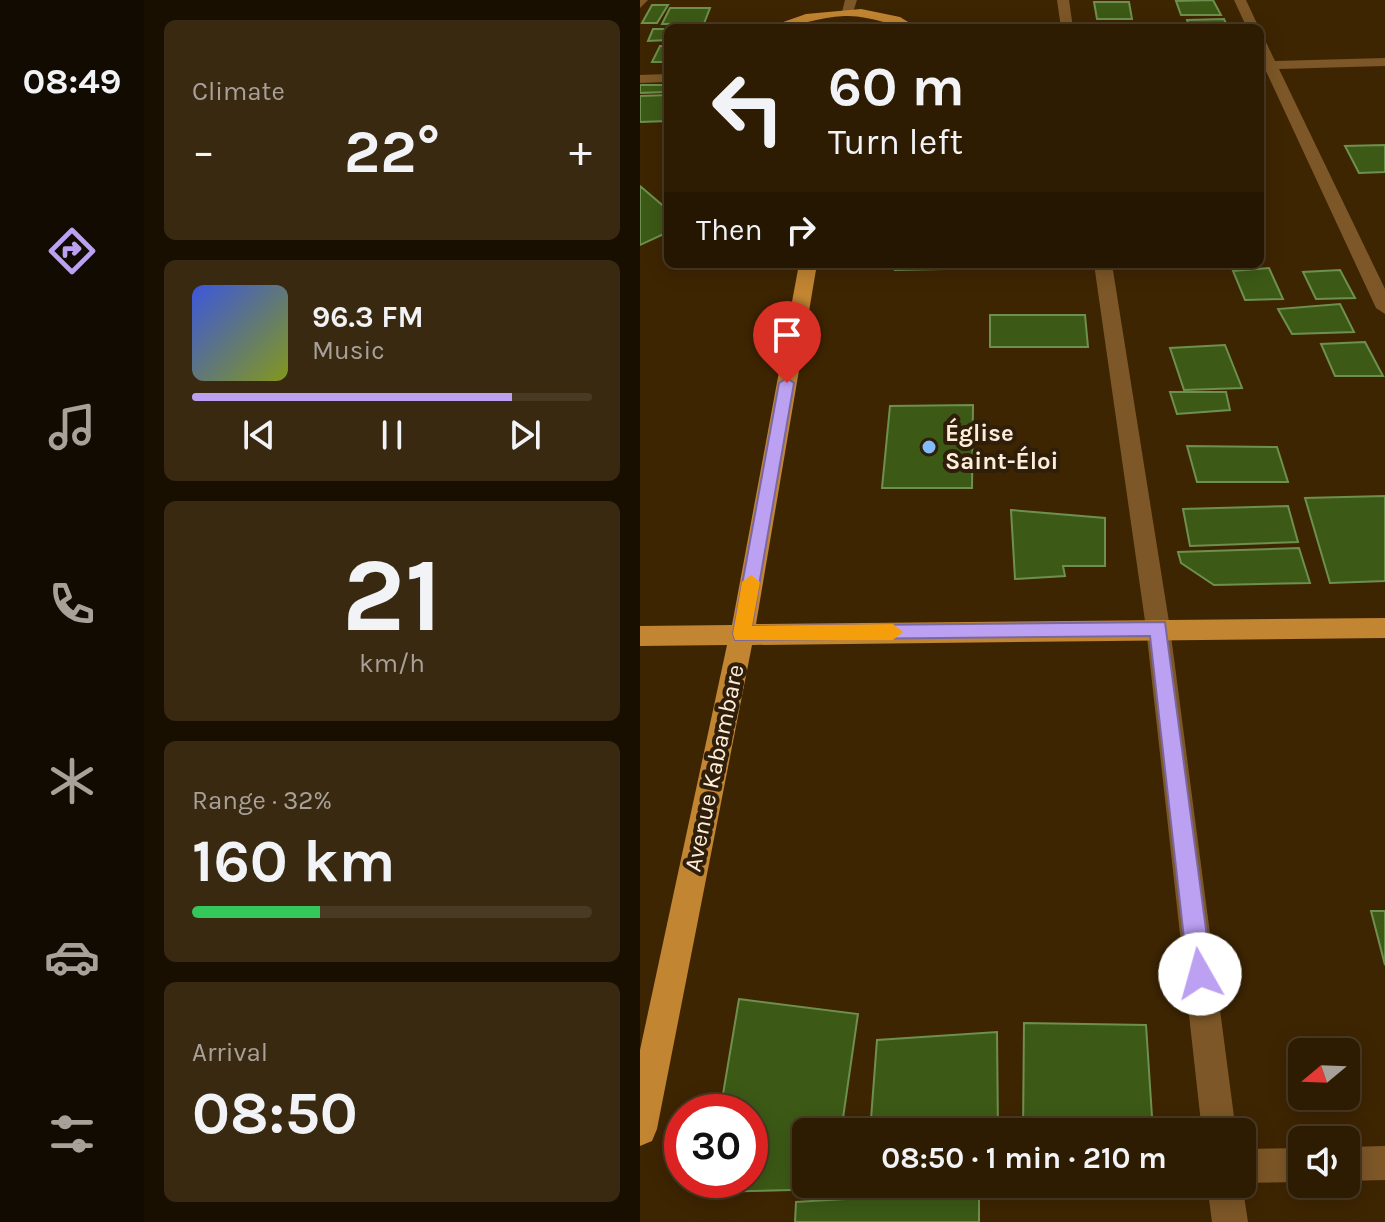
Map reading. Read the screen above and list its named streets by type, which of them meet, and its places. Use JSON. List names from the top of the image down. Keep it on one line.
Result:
{"streets":{"main road":["Avenue Kabambare"]},"places":["Église Saint-Éloi"],"north":"left","page":{"tabs":"08:49","tile":["Climate",["21","km/h"],["Range · 32%","160 km"],["Arrival","08:50"]],"turn":["60 m","Turn left"],"heat":["−","22°","+"],"then":"Then","song":["96.3 FM","Music"],"limit":"30","trip":"08:50 · 1 min · 210 m"}}
